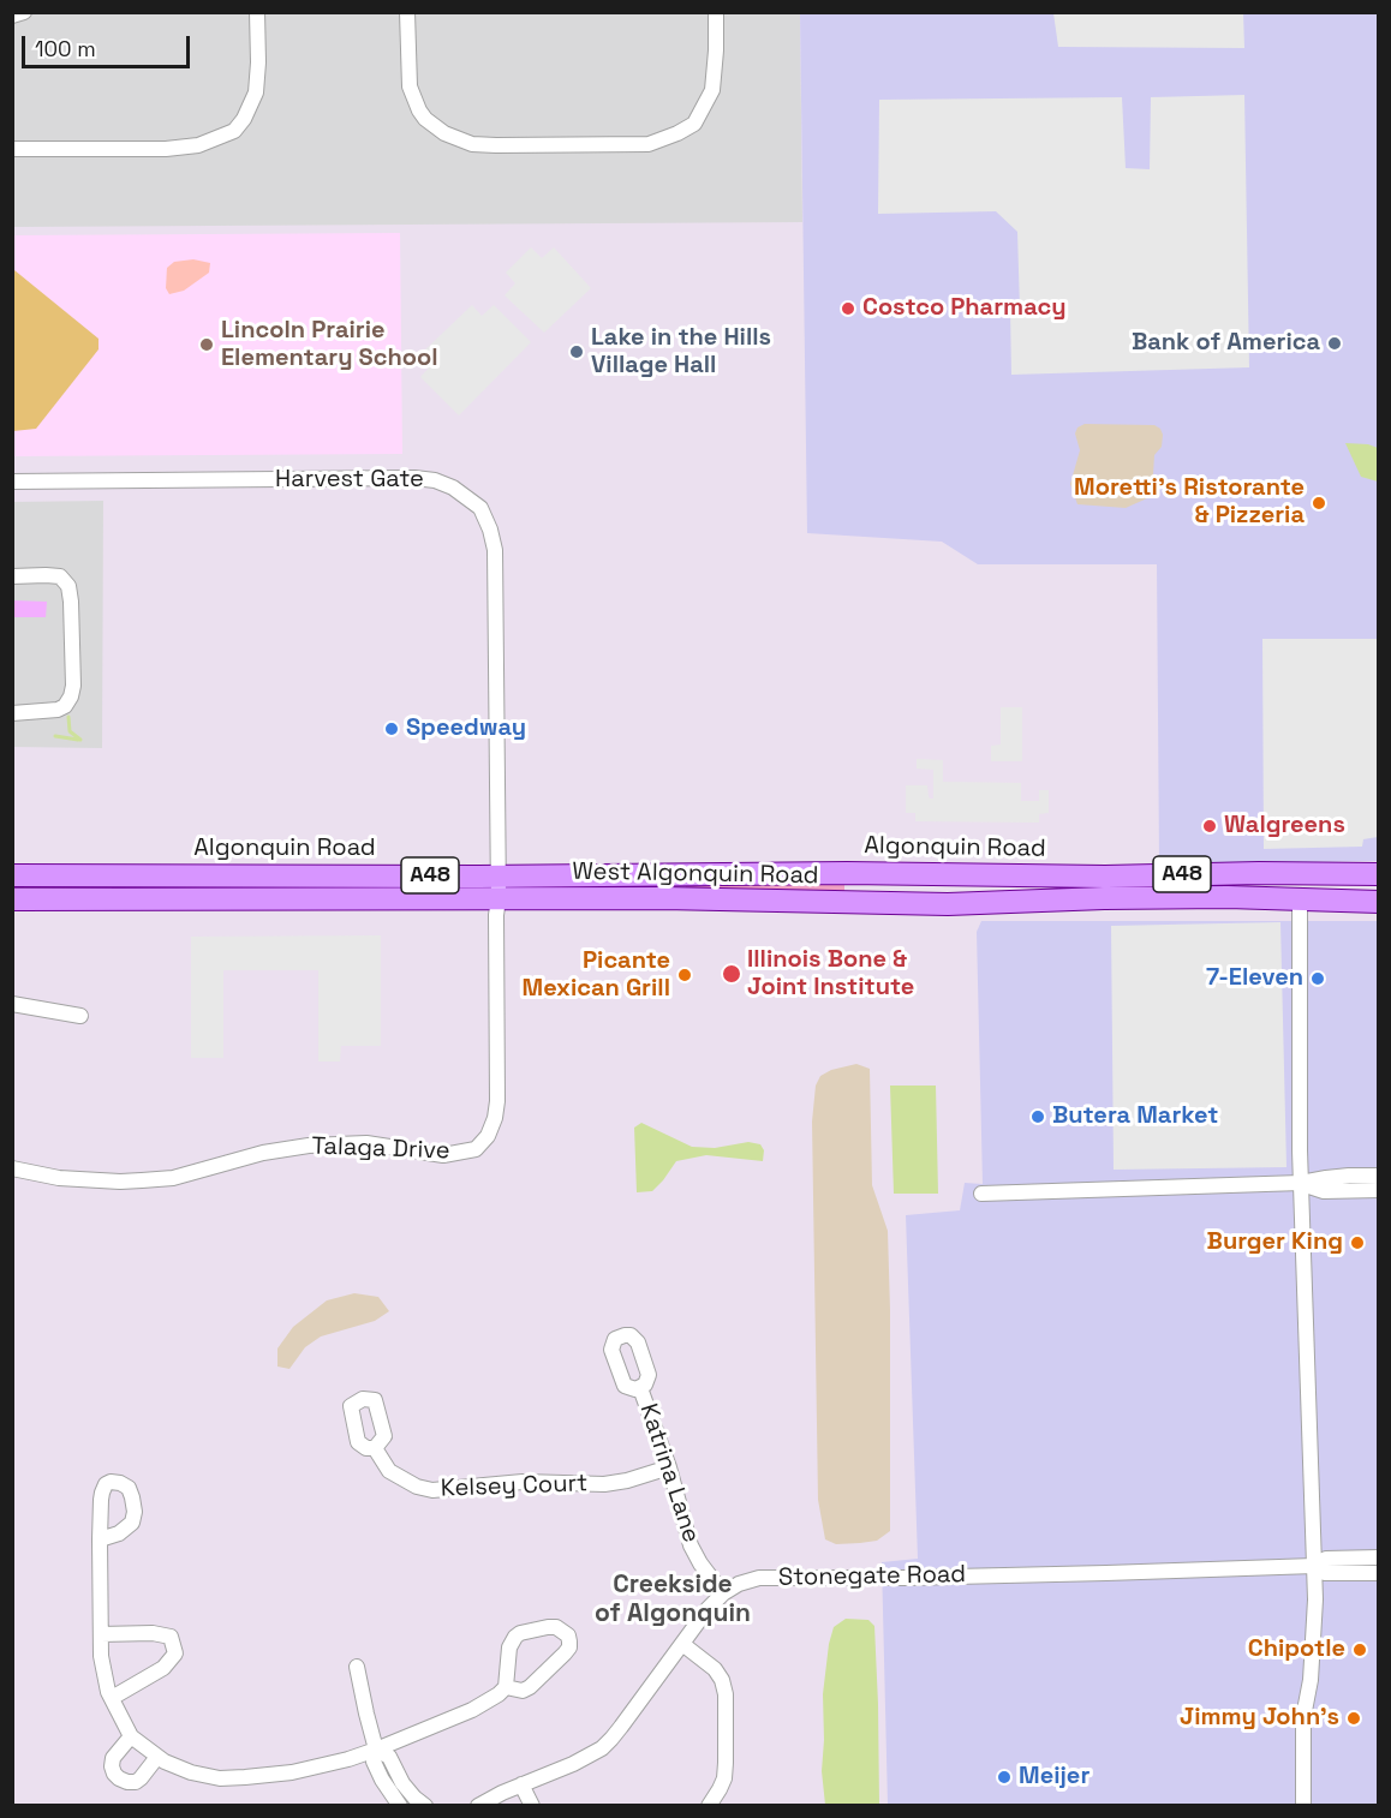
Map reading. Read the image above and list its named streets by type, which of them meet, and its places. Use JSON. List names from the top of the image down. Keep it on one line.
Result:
{"streets":{"main road":["Algonquin Road","West Algonquin Road","A48"],"street":["Harvest Gate","Talaga Drive","Katrina Lane","Kelsey Court","Stonegate Road"]},"crossings":[["Harvest Gate","Algonquin Road"],["Harvest Gate","Talaga Drive"],["Algonquin Road","Talaga Drive"],["West Algonquin Road","Talaga Drive"],["Katrina Lane","Kelsey Court"],["Katrina Lane","Stonegate Road"]],"districts":["Creekside of Algonquin"],"places":["Costco Pharmacy","Bank of America","Lincoln Prairie Elementary School","Lake in the Hills Village Hall","Moretti's Ristorante & Pizzeria","Speedway","Walgreens","Illinois Bone & Joint Institute","Picante Mexican Grill","7-Eleven","Butera Market","Burger King","Chipotle","Jimmy John's","Meijer"],"scale_bar":"100 m"}
